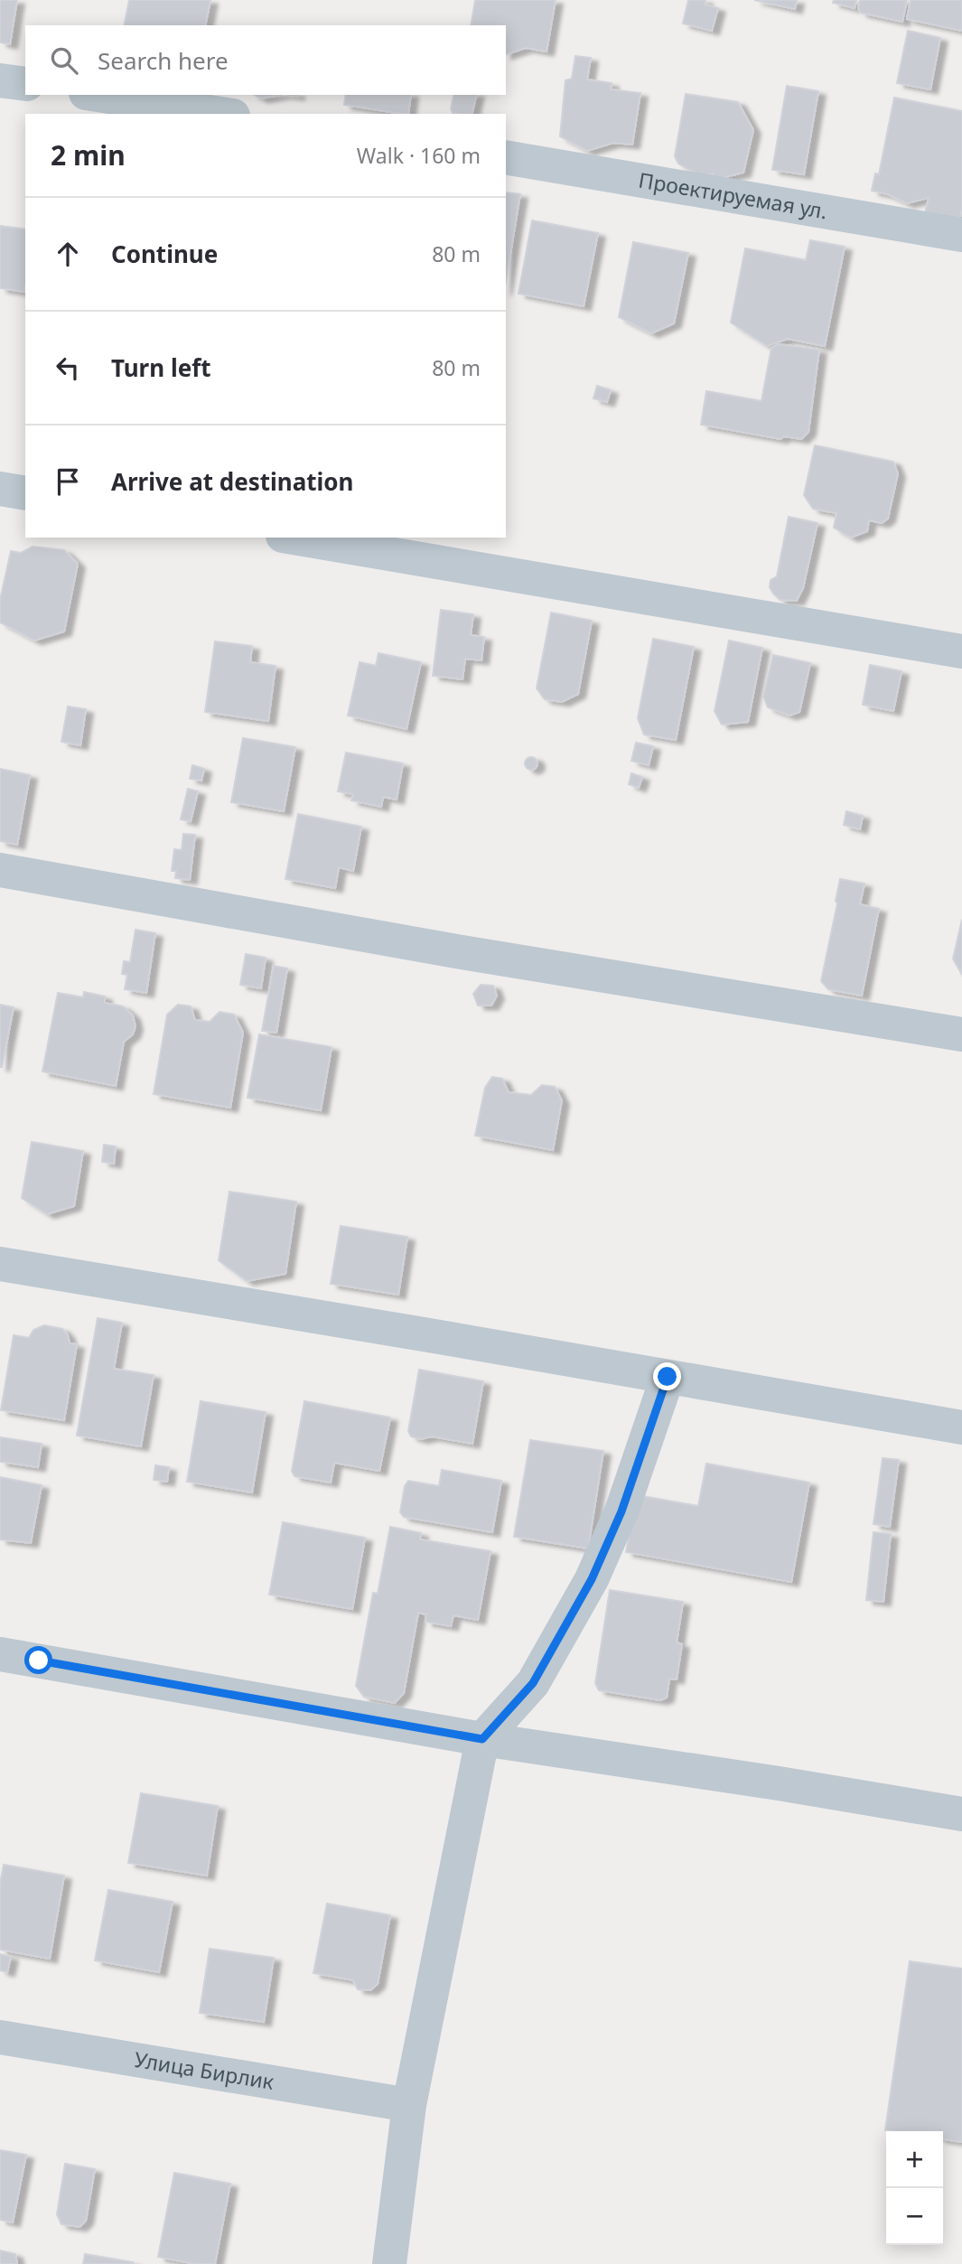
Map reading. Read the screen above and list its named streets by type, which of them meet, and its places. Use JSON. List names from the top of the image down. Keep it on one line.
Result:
{"streets":{"street":["Проектируемая ул.","Улица Бирлик"]},"page":{"search":"Search here","heading":["2 min","Walk · 160 m"],"list":[["Continue","80 m"],["Turn left","80 m"],"Arrive at destination"],"map_buttons":["+","−"]}}
